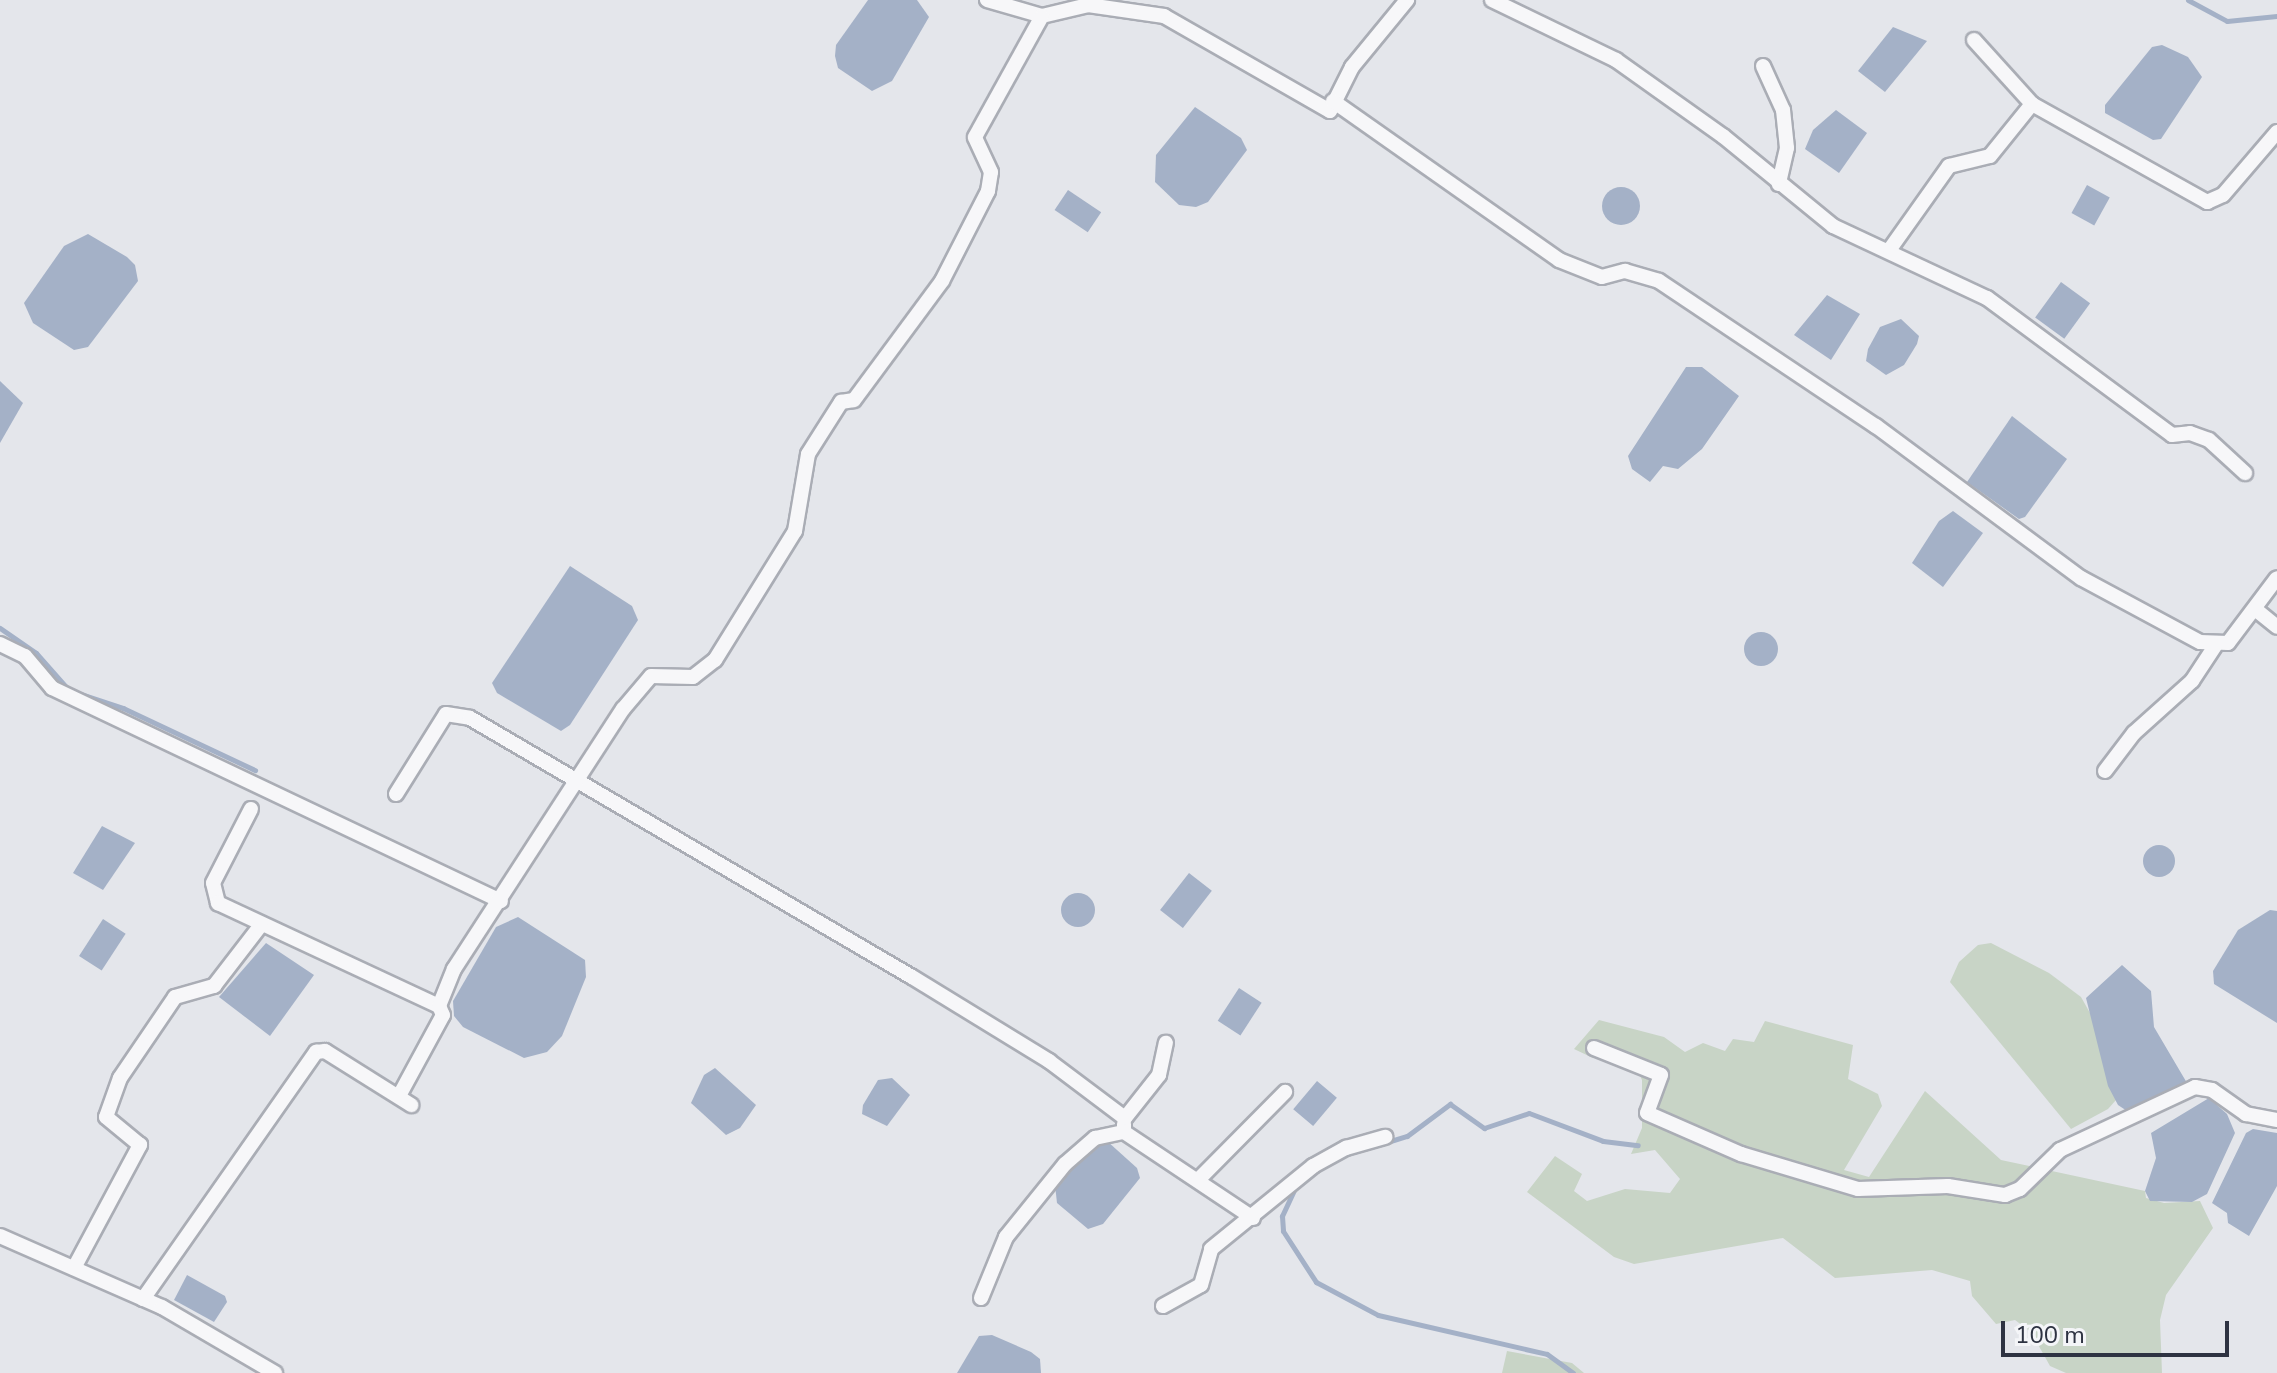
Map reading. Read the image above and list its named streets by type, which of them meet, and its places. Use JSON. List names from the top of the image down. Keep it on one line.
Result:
{"scale_bar":"100 m"}
